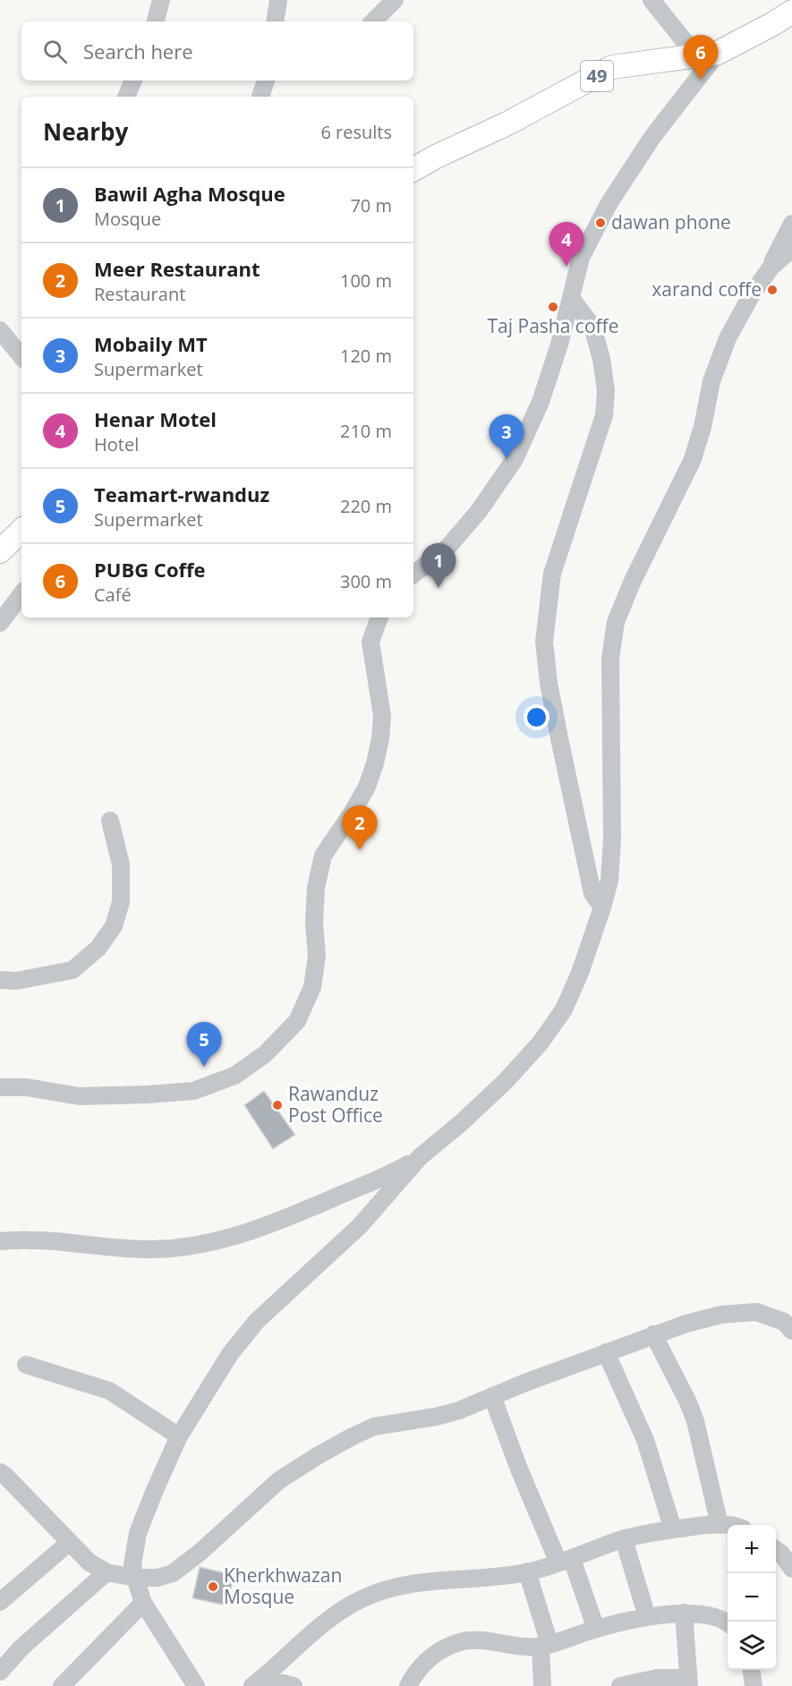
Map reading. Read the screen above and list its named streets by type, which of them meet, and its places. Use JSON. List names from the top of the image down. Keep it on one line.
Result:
{"streets":{"main road":["49"]},"places":["dawan phone","xarand coffe","Taj Pasha coffe","Rawanduz Post Office","Kherkhwazan Mosque"],"page":{"search":"Search here","pins":["6","4","3","1","2","5"],"heading":["Nearby","6 results"],"list":[{"mark":"1","name":"Bawil Agha Mosque","note":"Mosque","value":"70 m"},{"mark":"2","name":"Meer Restaurant","note":"Restaurant","value":"100 m"},{"mark":"3","name":"Mobaily MT","note":"Supermarket","value":"120 m"},{"mark":"4","name":"Henar Motel","note":"Hotel","value":"210 m"},{"mark":"5","name":"Teamart-rwanduz","note":"Supermarket","value":"220 m"},{"mark":"6","name":"PUBG Coffe","note":"Café","value":"300 m"}],"map_buttons":["+","−"]}}
